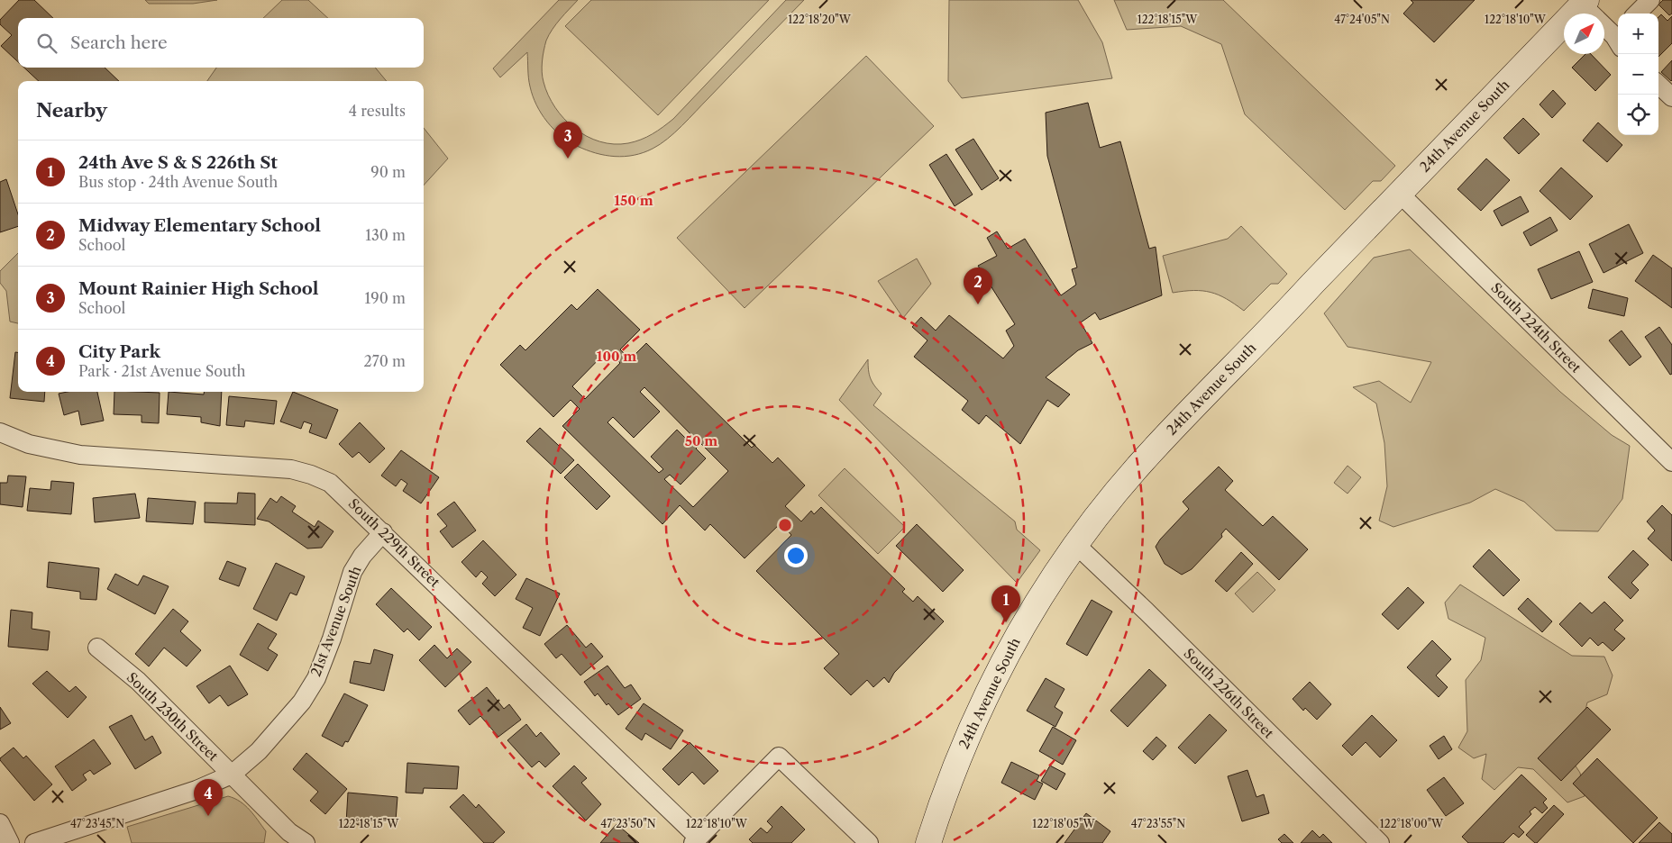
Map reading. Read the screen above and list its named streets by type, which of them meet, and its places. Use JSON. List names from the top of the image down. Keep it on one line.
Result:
{"streets":{"street":["24th Avenue South","South 224th Street","South 229th Street","21st Avenue South","South 226th Street","South 230th Street"]},"crossings":[["24th Avenue South","South 224th Street"],["24th Avenue South","South 226th Street"],["South 229th Street","21st Avenue South"],["21st Avenue South","South 230th Street"]],"north":"top right","page":{"map_buttons":["+","−"],"search":"Search here","heading":["Nearby","4 results"],"pins":["3","2","1","4"],"list":[{"mark":"1","name":"24th Ave S & S 226th St","note":"Bus stop · 24th Avenue South","value":"90 m"},{"mark":"2","name":"Midway Elementary School","note":"School","value":"130 m"},{"mark":"3","name":"Mount Rainier High School","note":"School","value":"190 m"},{"mark":"4","name":"City Park","note":"Park · 21st Avenue South","value":"270 m"}]},"coordinates":["47°24'05\"N","122°18'20\"W","122°18'15\"W","122°18'10\"W","122°18'05\"W","122°18'00\"W","47°23'45\"N","47°23'50\"N","47°23'55\"N"],"rings":["150 m","100 m","50 m"]}
